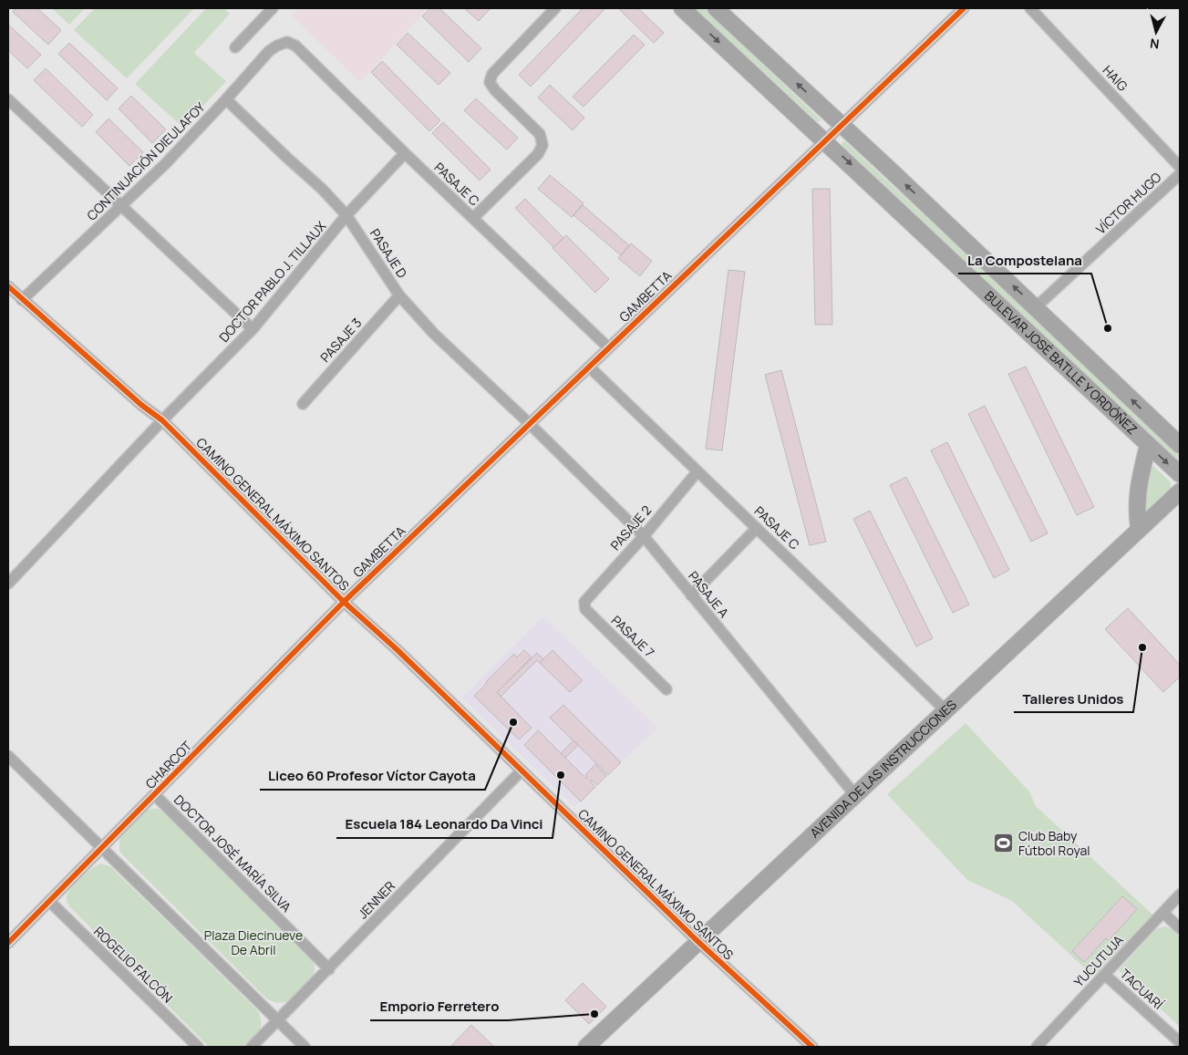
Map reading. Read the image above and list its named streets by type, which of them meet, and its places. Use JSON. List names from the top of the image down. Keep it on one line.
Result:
{"streets":{"main road":["BULEVAR JOSÉ BATLLE Y ORDÓÑEZ","AVENIDA DE LAS INSTRUCCIONES"],"street":["HAIG","CONTINUACIÓN DIEULAFOY","PASAJE C","VÍCTOR HUGO","PASAJE D","DOCTOR PABLO J. TILLAUX","GAMBETTA","PASAJE 3","CAMINO GENERAL MÁXIMO SANTOS","PASAJE 2","PASAJE A","PASAJE 7","CHARCOT","DOCTOR JOSÉ MARÍA SILVA","JENNER","YUCUTUJA","ROGELIO FALCÓN","TACUARÍ"]},"crossings":[["CONTINUACIÓN DIEULAFOY","PASAJE C"],["CONTINUACIÓN DIEULAFOY","PASAJE D"],["CONTINUACIÓN DIEULAFOY","CAMINO GENERAL MÁXIMO SANTOS"],["PASAJE C","DOCTOR PABLO J. TILLAUX"],["PASAJE C","GAMBETTA"],["PASAJE C","PASAJE 2"],["PASAJE C","AVENIDA DE LAS INSTRUCCIONES"],["VÍCTOR HUGO","BULEVAR JOSÉ BATLLE Y ORDÓÑEZ"],["PASAJE D","DOCTOR PABLO J. TILLAUX"],["PASAJE D","GAMBETTA"],["PASAJE D","PASAJE 3"],["PASAJE D","PASAJE A"],["DOCTOR PABLO J. TILLAUX","CAMINO GENERAL MÁXIMO SANTOS"],["GAMBETTA","BULEVAR JOSÉ BATLLE Y ORDÓÑEZ"],["GAMBETTA","CAMINO GENERAL MÁXIMO SANTOS"],["GAMBETTA","PASAJE A"],["GAMBETTA","CHARCOT"],["CAMINO GENERAL MÁXIMO SANTOS","CHARCOT"],["CAMINO GENERAL MÁXIMO SANTOS","AVENIDA DE LAS INSTRUCCIONES"],["CAMINO GENERAL MÁXIMO SANTOS","JENNER"],["PASAJE 2","PASAJE A"],["PASAJE 2","PASAJE 7"],["PASAJE A","AVENIDA DE LAS INSTRUCCIONES"],["CHARCOT","DOCTOR JOSÉ MARÍA SILVA"],["CHARCOT","ROGELIO FALCÓN"],["DOCTOR JOSÉ MARÍA SILVA","JENNER"],["YUCUTUJA","TACUARÍ"]],"parks":["Plaza Diecinueve De Abril"],"places":{"other":["La Compostelana","Talleres Unidos","Liceo 60 Profesor Víctor Cayota","Escuela 184 Leonardo Da Vinci","Emporio Ferretero"],"sports":["Club Baby Fútbol Royal"]},"north":"bottom"}
